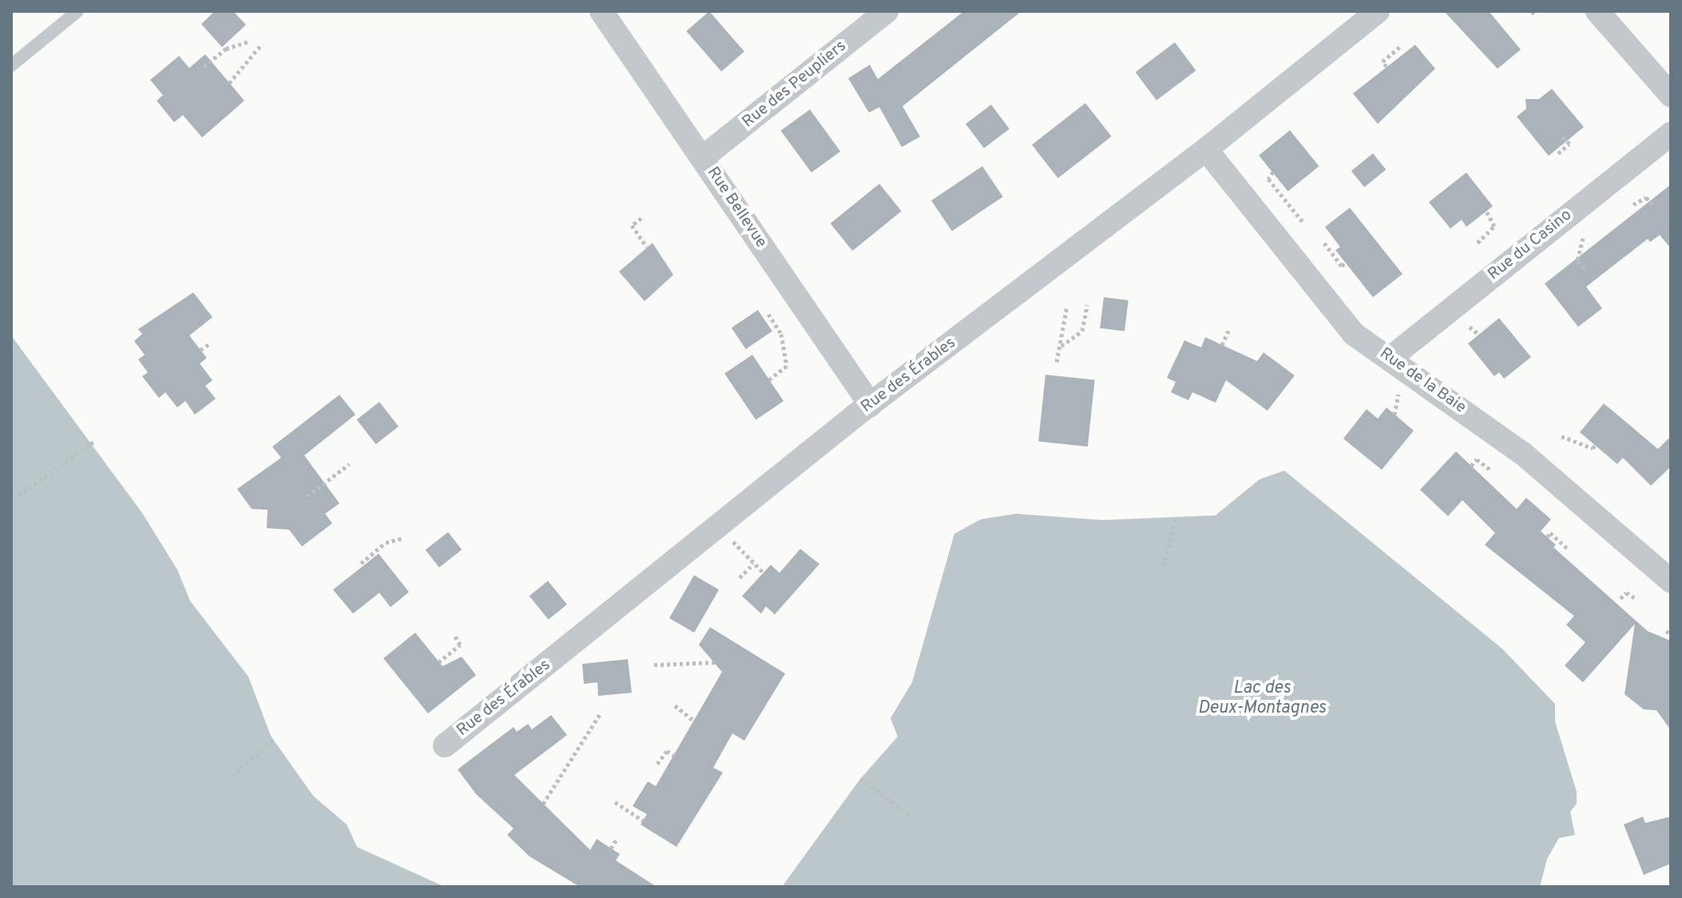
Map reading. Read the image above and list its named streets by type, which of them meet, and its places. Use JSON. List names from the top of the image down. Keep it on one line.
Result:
{"streets":{"street":["Rue des Peupliers","Rue Bellevue","Rue du Casino","Rue des Érables","Rue de la Baie"]},"crossings":[["Rue des Peupliers","Rue Bellevue"],["Rue Bellevue","Rue des Érables"],["Rue du Casino","Rue de la Baie"],["Rue des Érables","Rue de la Baie"]],"water":["Lac des Deux-Montagnes"]}
